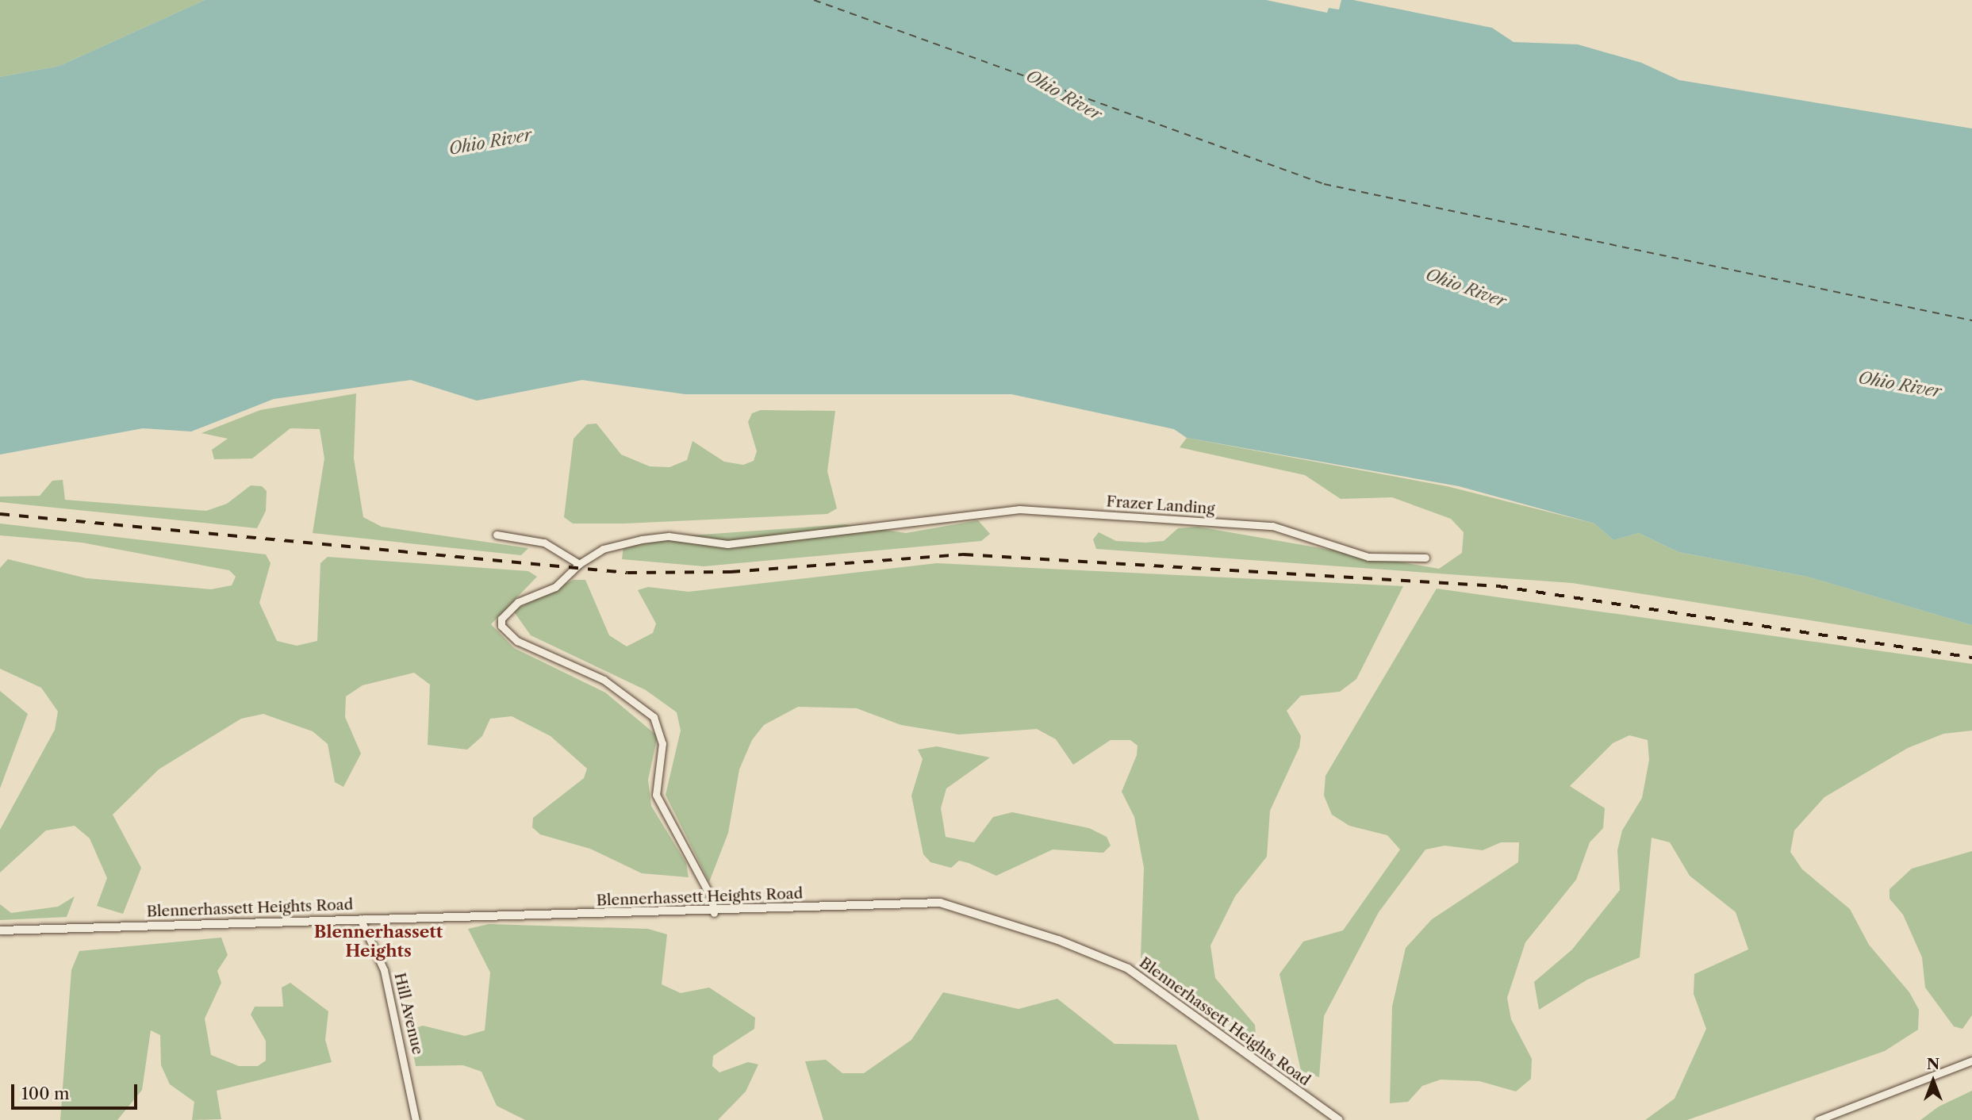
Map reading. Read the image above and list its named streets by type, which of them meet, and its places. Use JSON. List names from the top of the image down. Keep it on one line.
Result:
{"streets":{"street":["Frazer Landing","Blennerhassett Heights Road","Hill Avenue"]},"crossings":[["Frazer Landing","Blennerhassett Heights Road"],["Blennerhassett Heights Road","Hill Avenue"]],"districts":["Blennerhassett Heights"],"water":["Ohio River"],"scale_bar":"100 m","north":"top"}
